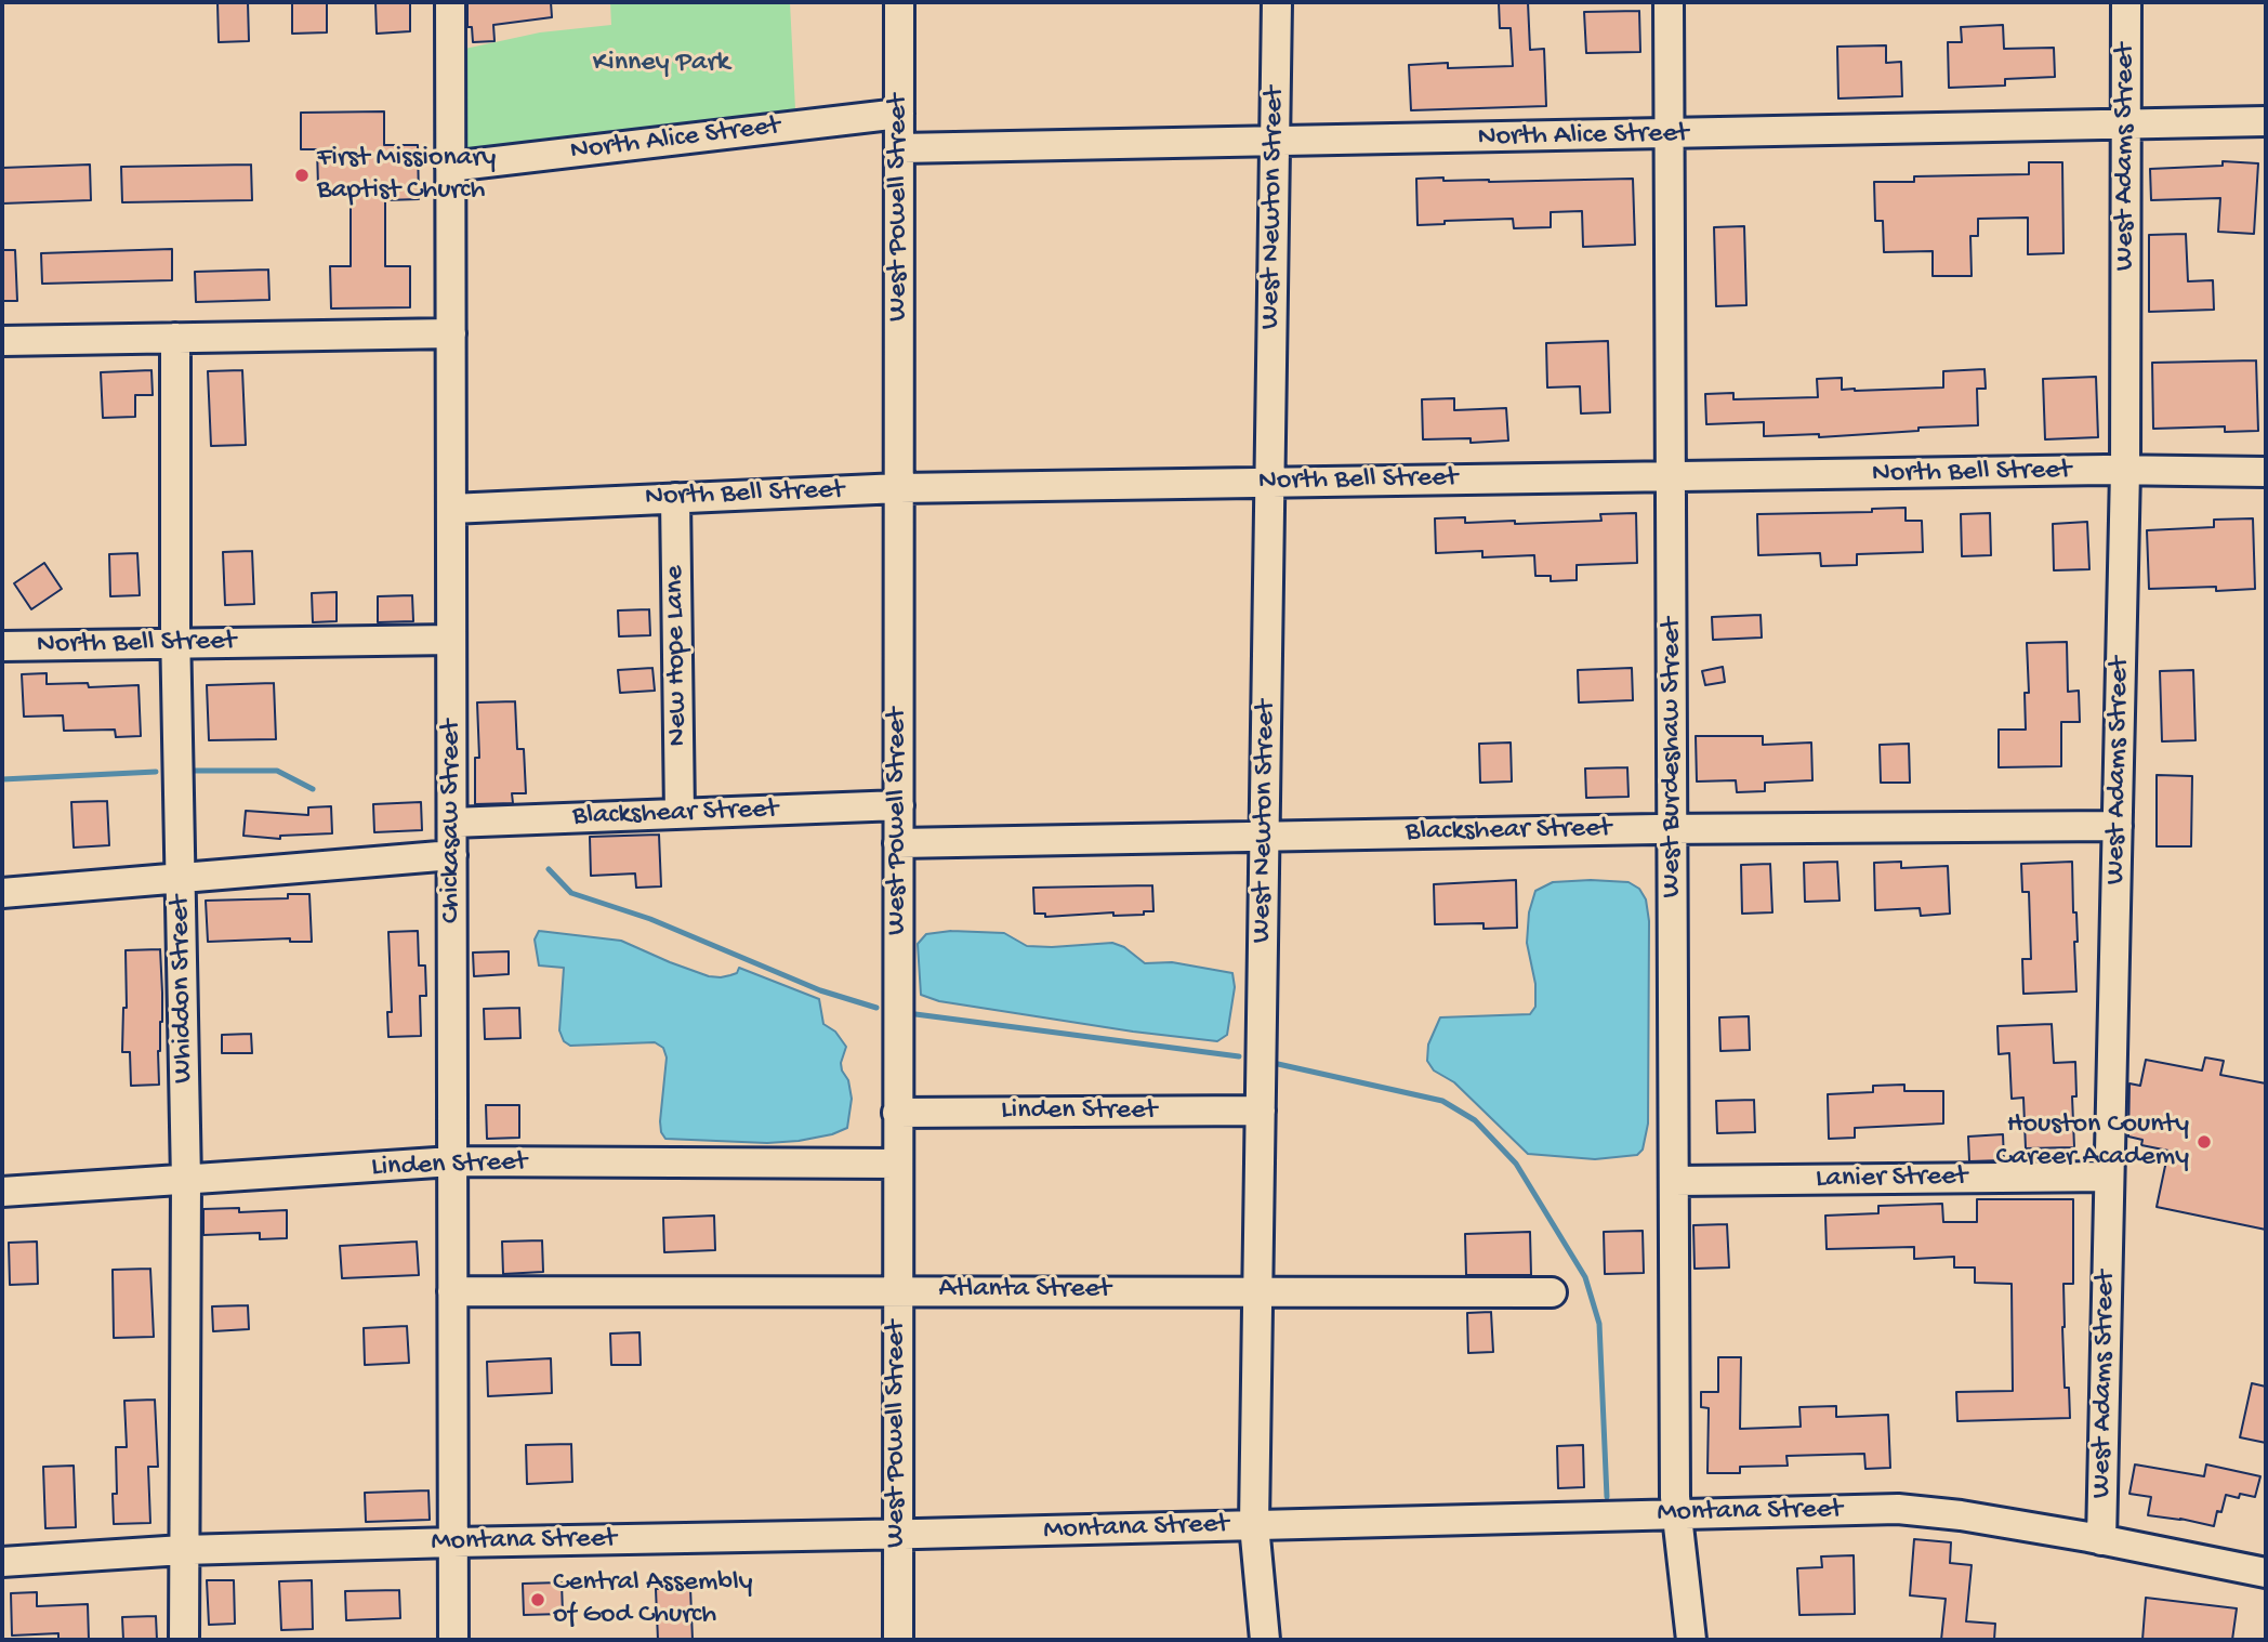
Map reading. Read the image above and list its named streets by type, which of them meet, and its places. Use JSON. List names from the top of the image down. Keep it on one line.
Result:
{"streets":{"street":["North Alice Street","West Adams Street","West Powell Street","West Newton Street","North Bell Street","New Hope Lane","West Burdeshaw Street","Blackshear Street","Chickasaw Street","Whiddon Street","Linden Street","Lanier Street","Atlanta Street","Montana Street"]},"crossings":[["North Alice Street","West Adams Street"],["North Alice Street","West Powell Street"],["North Alice Street","West Newton Street"],["North Alice Street","West Burdeshaw Street"],["North Alice Street","Chickasaw Street"],["West Adams Street","North Bell Street"],["West Adams Street","Blackshear Street"],["West Adams Street","Lanier Street"],["West Adams Street","Montana Street"],["West Powell Street","North Bell Street"],["West Powell Street","Blackshear Street"],["West Powell Street","Linden Street"],["West Powell Street","Atlanta Street"],["West Powell Street","Montana Street"],["West Newton Street","North Bell Street"],["West Newton Street","Blackshear Street"],["West Newton Street","Linden Street"],["West Newton Street","Atlanta Street"],["West Newton Street","Montana Street"],["North Bell Street","New Hope Lane"],["North Bell Street","West Burdeshaw Street"],["North Bell Street","Chickasaw Street"],["North Bell Street","Whiddon Street"],["New Hope Lane","Blackshear Street"],["West Burdeshaw Street","Blackshear Street"],["West Burdeshaw Street","Lanier Street"],["West Burdeshaw Street","Montana Street"],["Blackshear Street","Chickasaw Street"],["Chickasaw Street","Linden Street"],["Chickasaw Street","Atlanta Street"],["Chickasaw Street","Montana Street"],["Whiddon Street","Linden Street"],["Whiddon Street","Montana Street"]],"parks":["Kinney Park"],"places":["First Missionary Baptist Church","Houston County Career Academy","Central Assembly of God Church"]}
